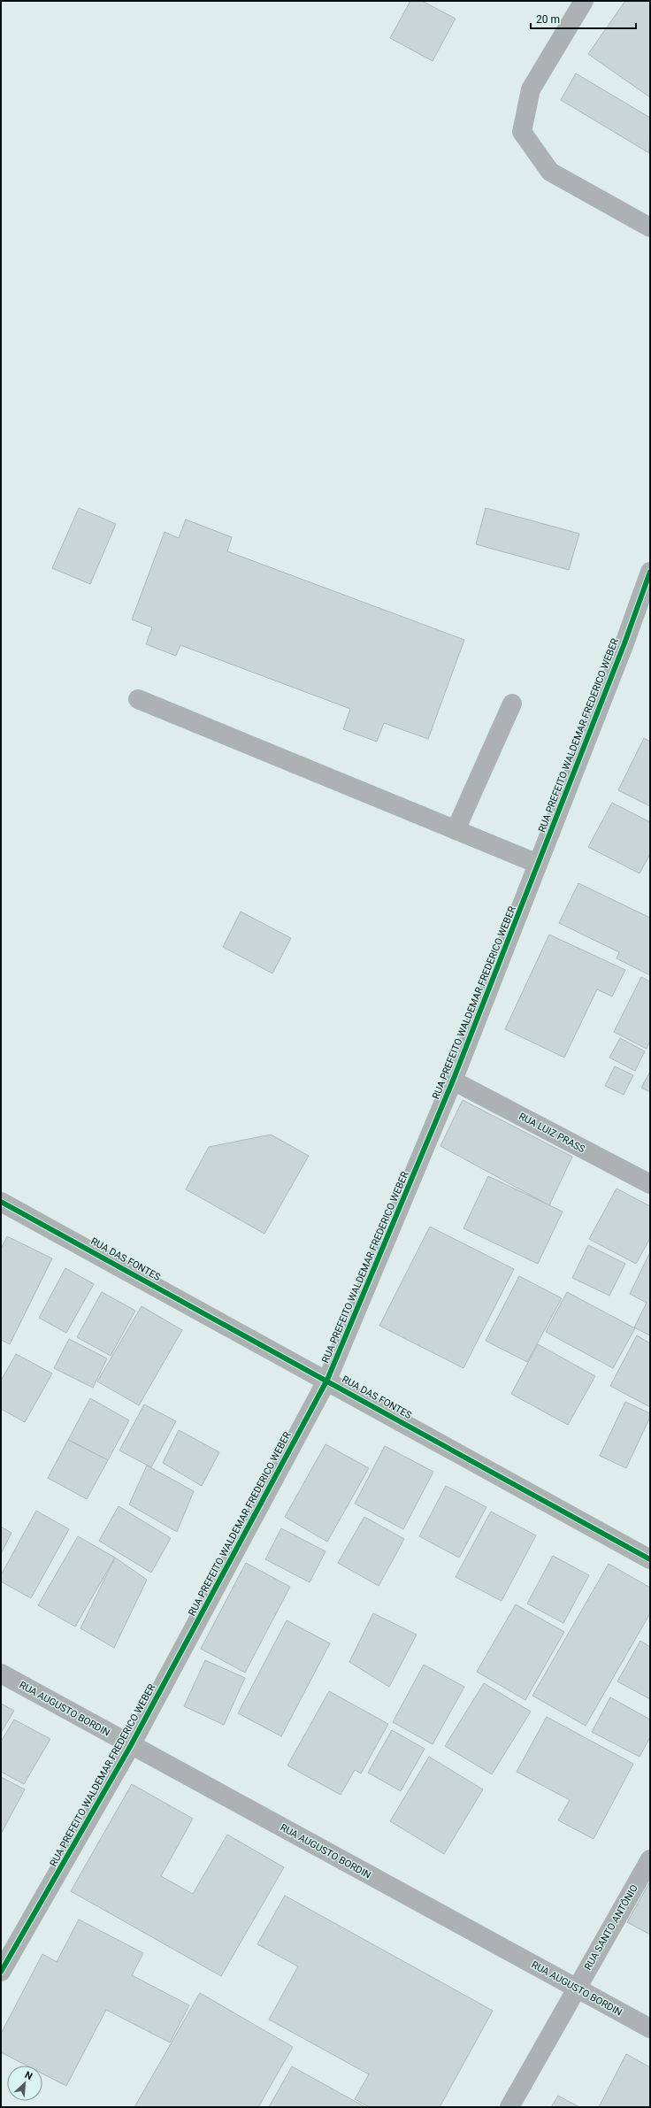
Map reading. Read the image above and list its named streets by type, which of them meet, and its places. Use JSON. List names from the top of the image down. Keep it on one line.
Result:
{"streets":{"street":["RUA PREFEITO WALDEMAR FREDERICO WEBER","RUA LUIZ PRASS","RUA DAS FONTES","RUA AUGUSTO BORDIN","RUA SANTO ANTÔNIO"]},"crossings":[["RUA PREFEITO WALDEMAR FREDERICO WEBER","RUA LUIZ PRASS"],["RUA PREFEITO WALDEMAR FREDERICO WEBER","RUA DAS FONTES"],["RUA PREFEITO WALDEMAR FREDERICO WEBER","RUA AUGUSTO BORDIN"],["RUA AUGUSTO BORDIN","RUA SANTO ANTÔNIO"]],"scale_bar":"20 m","north":"top right"}
